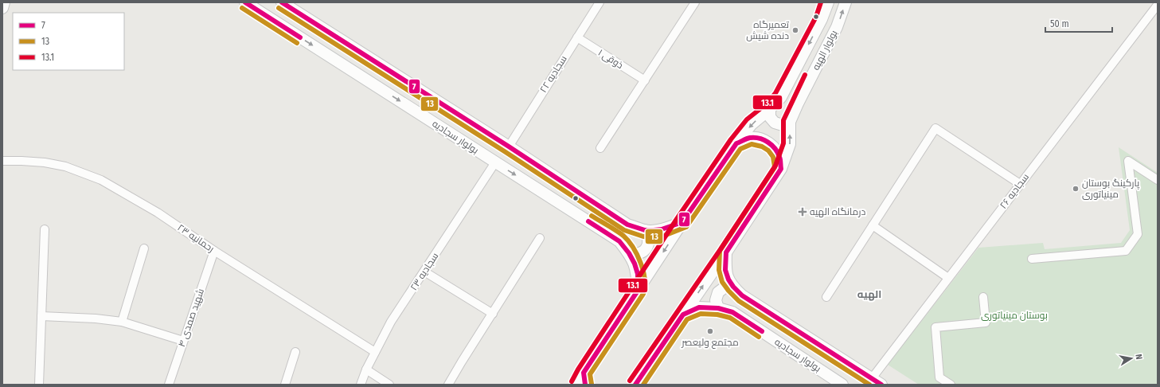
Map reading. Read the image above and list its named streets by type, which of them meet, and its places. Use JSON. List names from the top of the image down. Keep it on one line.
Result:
{"streets":{"main road":["بولوار الهیه","بولوار سجادیه"],"street":["ذوقی ۱","سجادیه ۲۲","سجادیه ۲۶","رحمانیه ۲۳","سجادیه ۲۳","شهید صمدی ۴"]},"crossings":[["بولوار الهیه","بولوار سجادیه"],["ذوقی ۱","سجادیه ۲۲"],["بولوار سجادیه","سجادیه ۲۶"],["بولوار سجادیه","سجادیه ۲۳"],["رحمانیه ۲۳","سجادیه ۲۳"],["رحمانیه ۲۳","شهید صمدی ۴"]],"districts":["الهیه"],"parks":["بوستان مینیاتوری"],"places":{"other":["تعمیرگاه دنده شیش","پارکینگ بوستان مینیاتوری","مجتمع ولیعصر"],"health":["درمانگاه الهیه"]},"lines":["transit line 7","transit line 13.1","transit line 13"],"legend":["7","13","13.1"],"scale_bar":"50 m","north":"right"}
